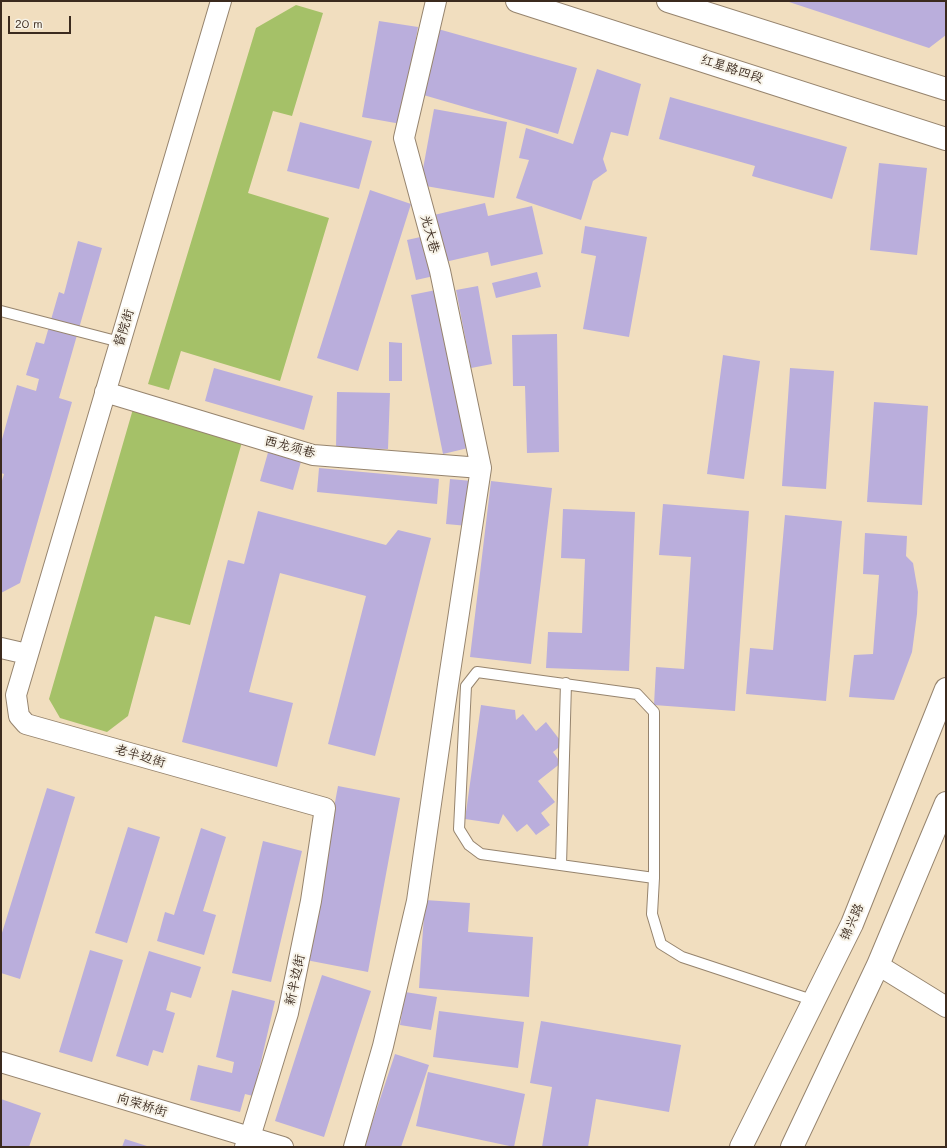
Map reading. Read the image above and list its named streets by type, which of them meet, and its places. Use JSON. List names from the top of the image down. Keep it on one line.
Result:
{"streets":{"main road":["红星路四段","锦兴路"],"street":["光大巷","督院街","西龙须巷","老半边街","新半边街","向荣桥街"]},"crossings":[["光大巷","西龙须巷"],["督院街","西龙须巷"],["督院街","老半边街"],["老半边街","新半边街"],["新半边街","向荣桥街"]],"scale_bar":"20 m"}
